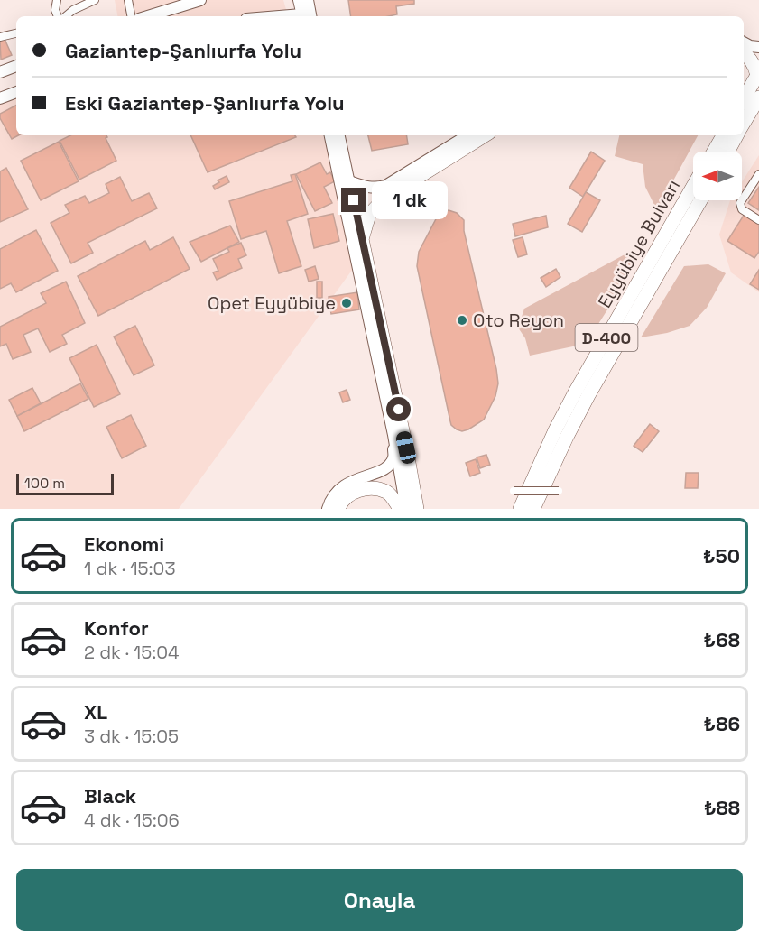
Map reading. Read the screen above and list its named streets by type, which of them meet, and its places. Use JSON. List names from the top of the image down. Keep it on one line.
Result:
{"streets":{"highway":["Eyyübiye Bulvarı","D-400"]},"places":["Opet Eyyübiye","Oto Reyon"],"scale_bar":"100 m","north":"left","page":{"banner":["Gaziantep-Şanlıurfa Yolu","Eski Gaziantep-Şanlıurfa Yolu"],"bubble":"1 dk","scale":"100 m","list":[{"name":"Ekonomi","note":"1 dk · 15:03","value":"₺50"},{"name":"Konfor","note":"2 dk · 15:04","value":"₺68"},{"name":"XL","note":"3 dk · 15:05","value":"₺86"},{"name":"Black","note":"4 dk · 15:06","value":"₺88"}],"buttons":"Onayla"}}
